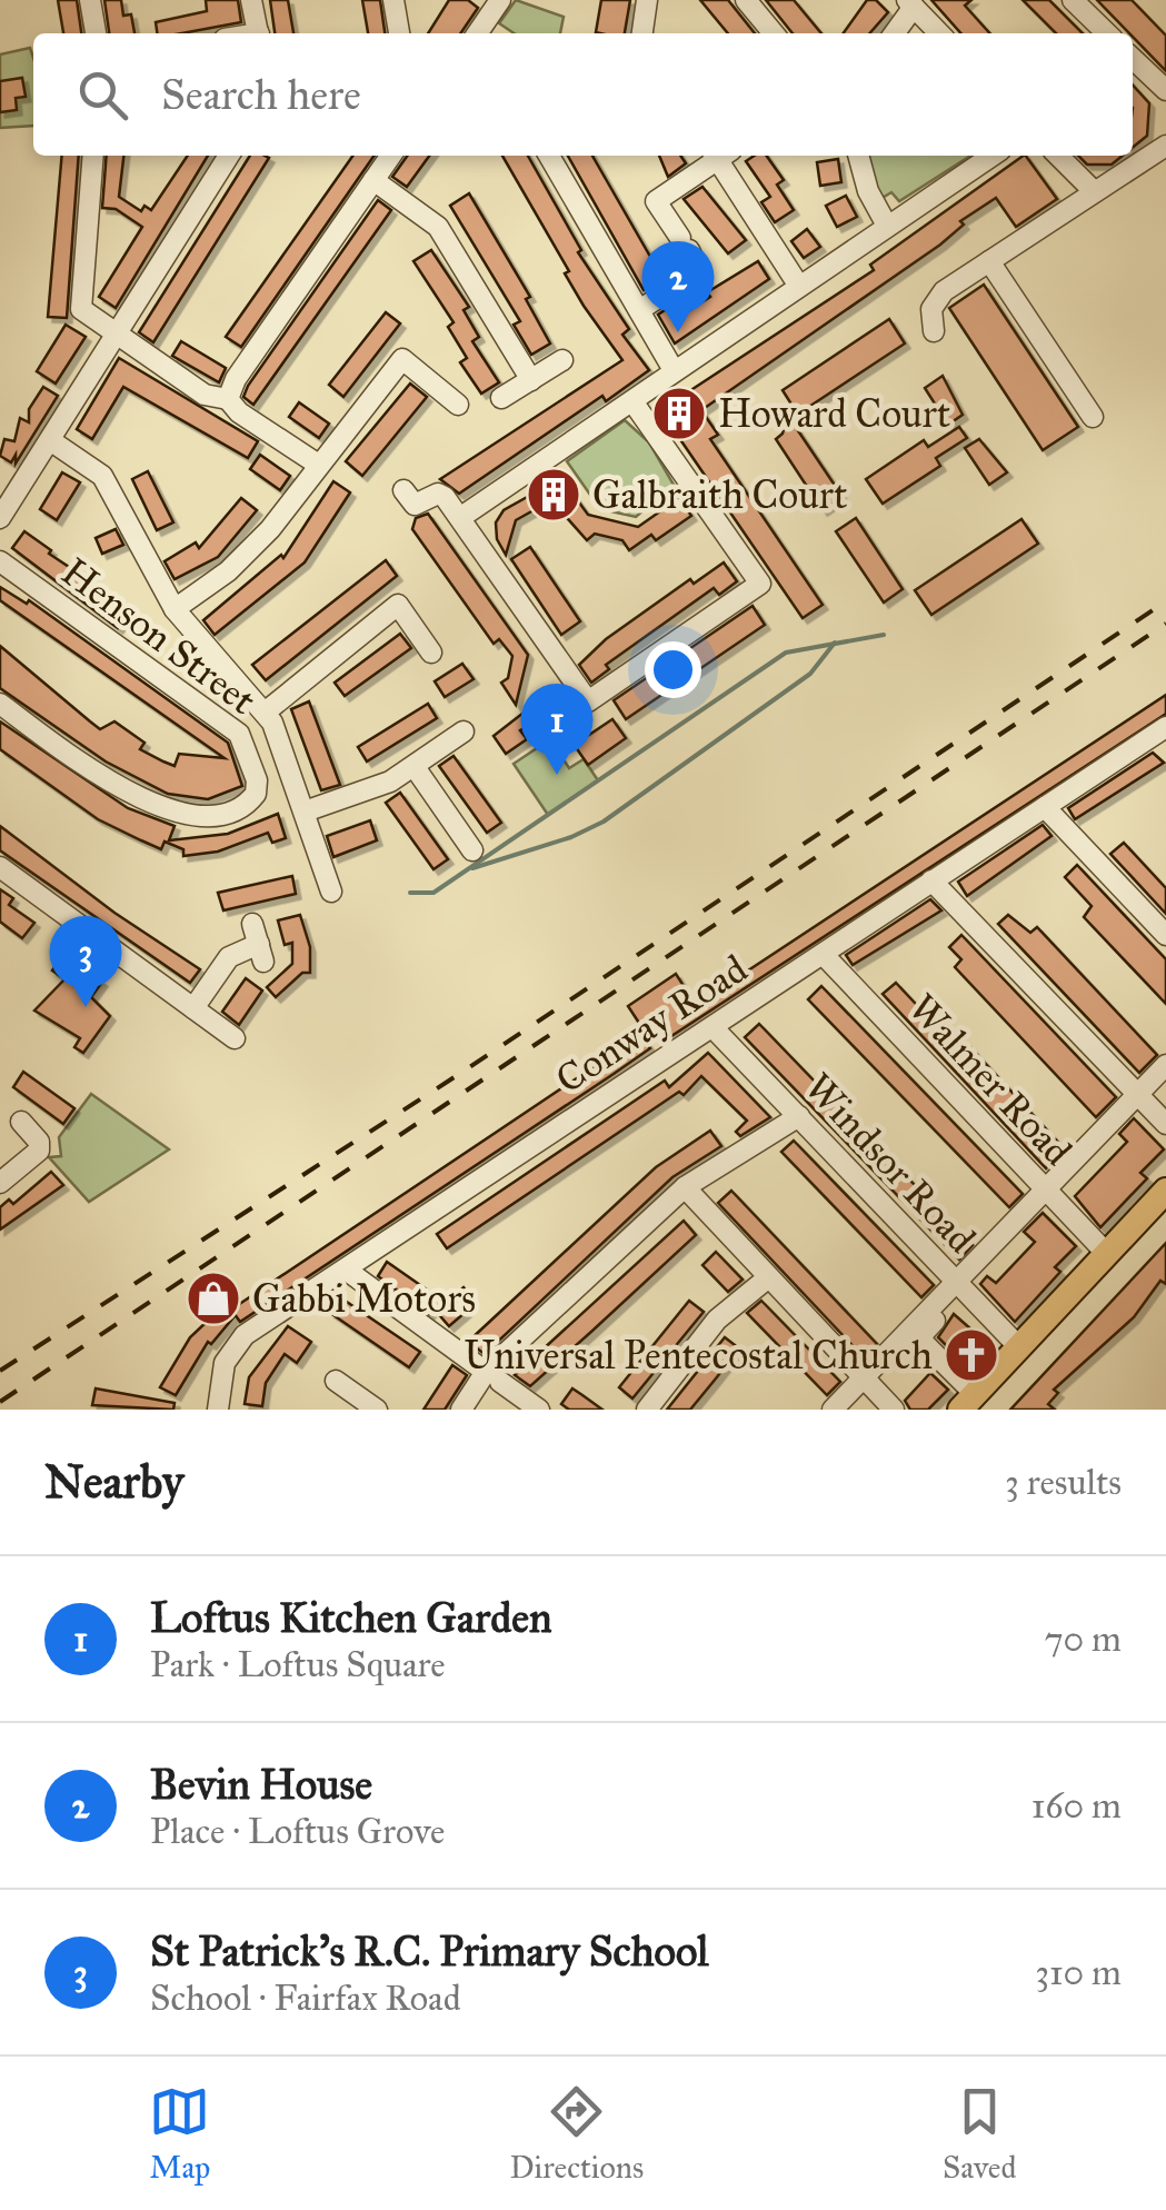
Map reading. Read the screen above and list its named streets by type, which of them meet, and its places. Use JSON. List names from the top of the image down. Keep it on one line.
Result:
{"streets":{"street":["Henson Street","Conway Road","Walmer Road","Windsor Road"]},"crossings":[["Conway Road","Walmer Road"],["Conway Road","Windsor Road"]],"places":{"building":["Howard Court","Galbraith Court"],"shop":["Gabbi Motors"],"church":["Universal Pentecostal Church"]},"page":{"search":"Search here","pins":["2","1","3"],"heading":["Nearby","3 results"],"list":[{"mark":"1","name":"Loftus Kitchen Garden","note":"Park · Loftus Square","value":"70 m"},{"mark":"2","name":"Bevin House","note":"Place · Loftus Grove","value":"160 m"},{"mark":"3","name":"St Patrick's R.C. Primary School","note":"School · Fairfax Road","value":"310 m"}],"nav":["Map","Directions","Saved"]}}
